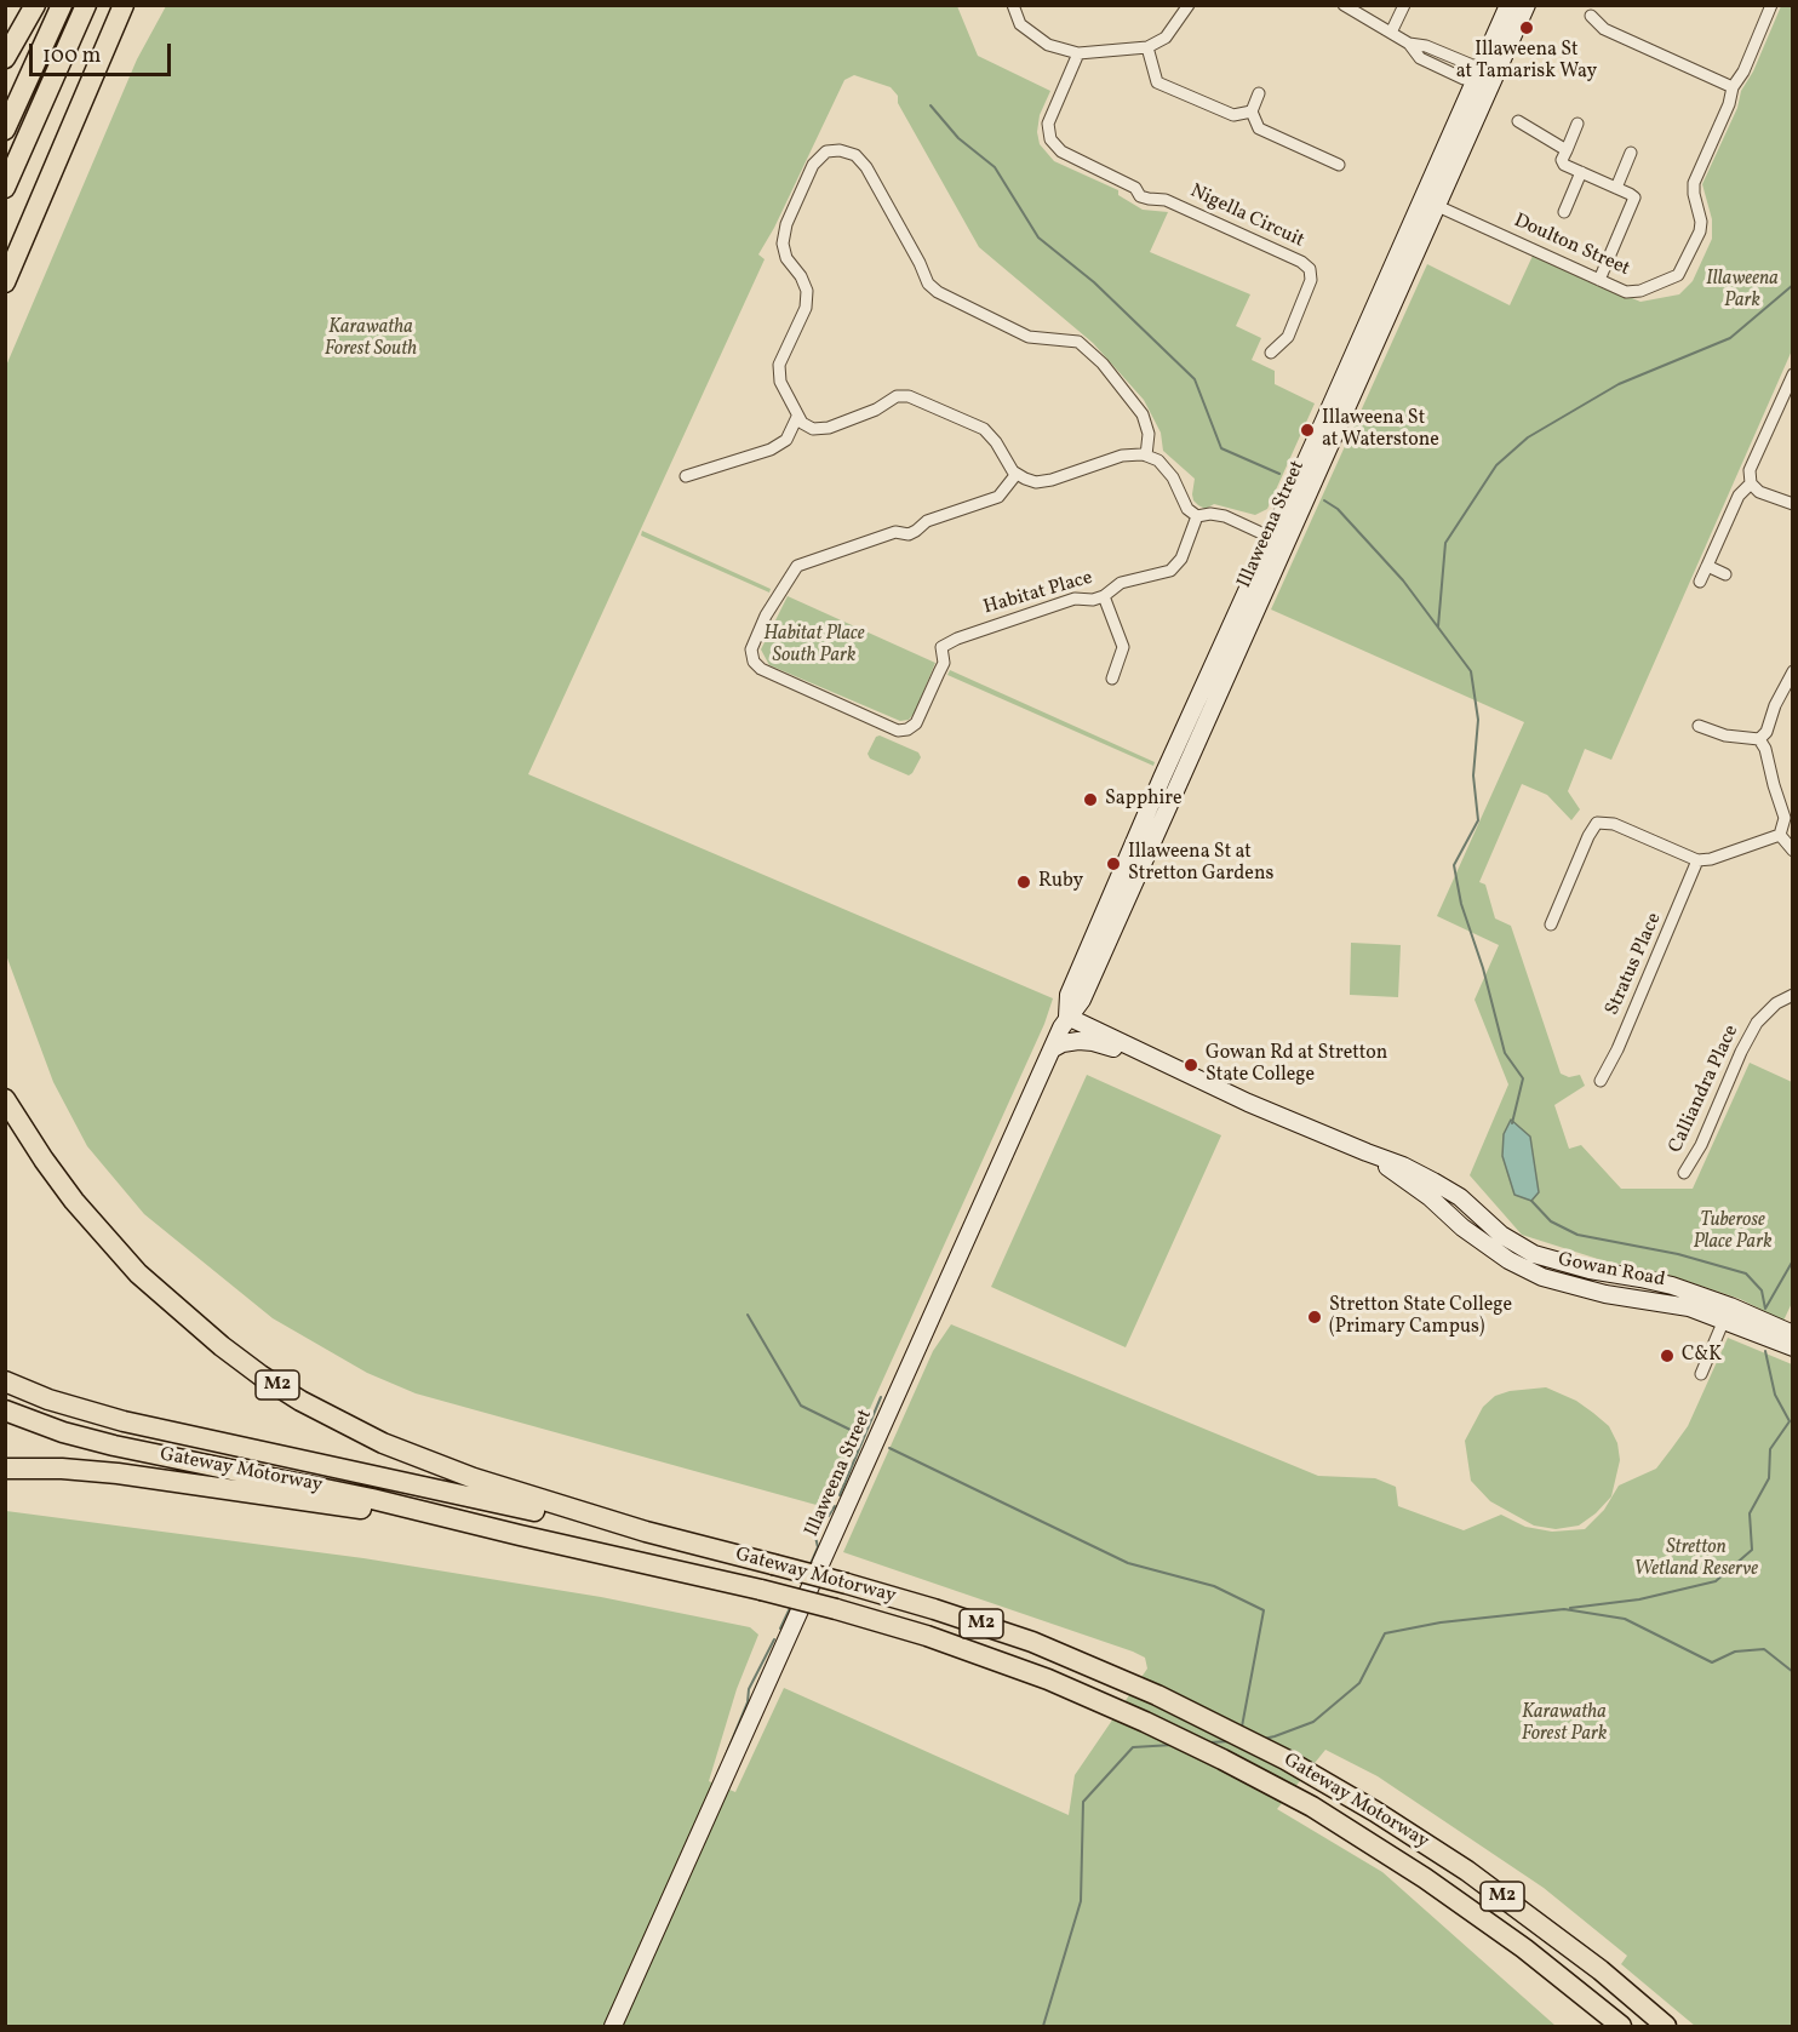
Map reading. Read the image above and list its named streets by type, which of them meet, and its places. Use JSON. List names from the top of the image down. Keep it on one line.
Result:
{"streets":{"highway":["M2","Gateway Motorway"],"main road":["Illaweena Street","Gowan Road"],"street":["Nigella Circuit","Doulton Street","Habitat Place","Stratus Place","Calliandra Place"]},"crossings":[["Doulton Street","Illaweena Street"],["Illaweena Street","Gowan Road"]],"parks":["Illaweena Park","Karawatha Forest South","Habitat Place South Park","Tuberose Place Park","Stretton Wetland Reserve","Karawatha Forest Park"],"places":["Illaweena St at Tamarisk Way","Illaweena St at Waterstone","Sapphire","Illaweena St at Stretton Gardens","Ruby","Gowan Rd at Stretton State College","Stretton State College (Primary Campus)","C&K"],"scale_bar":"100 m"}
